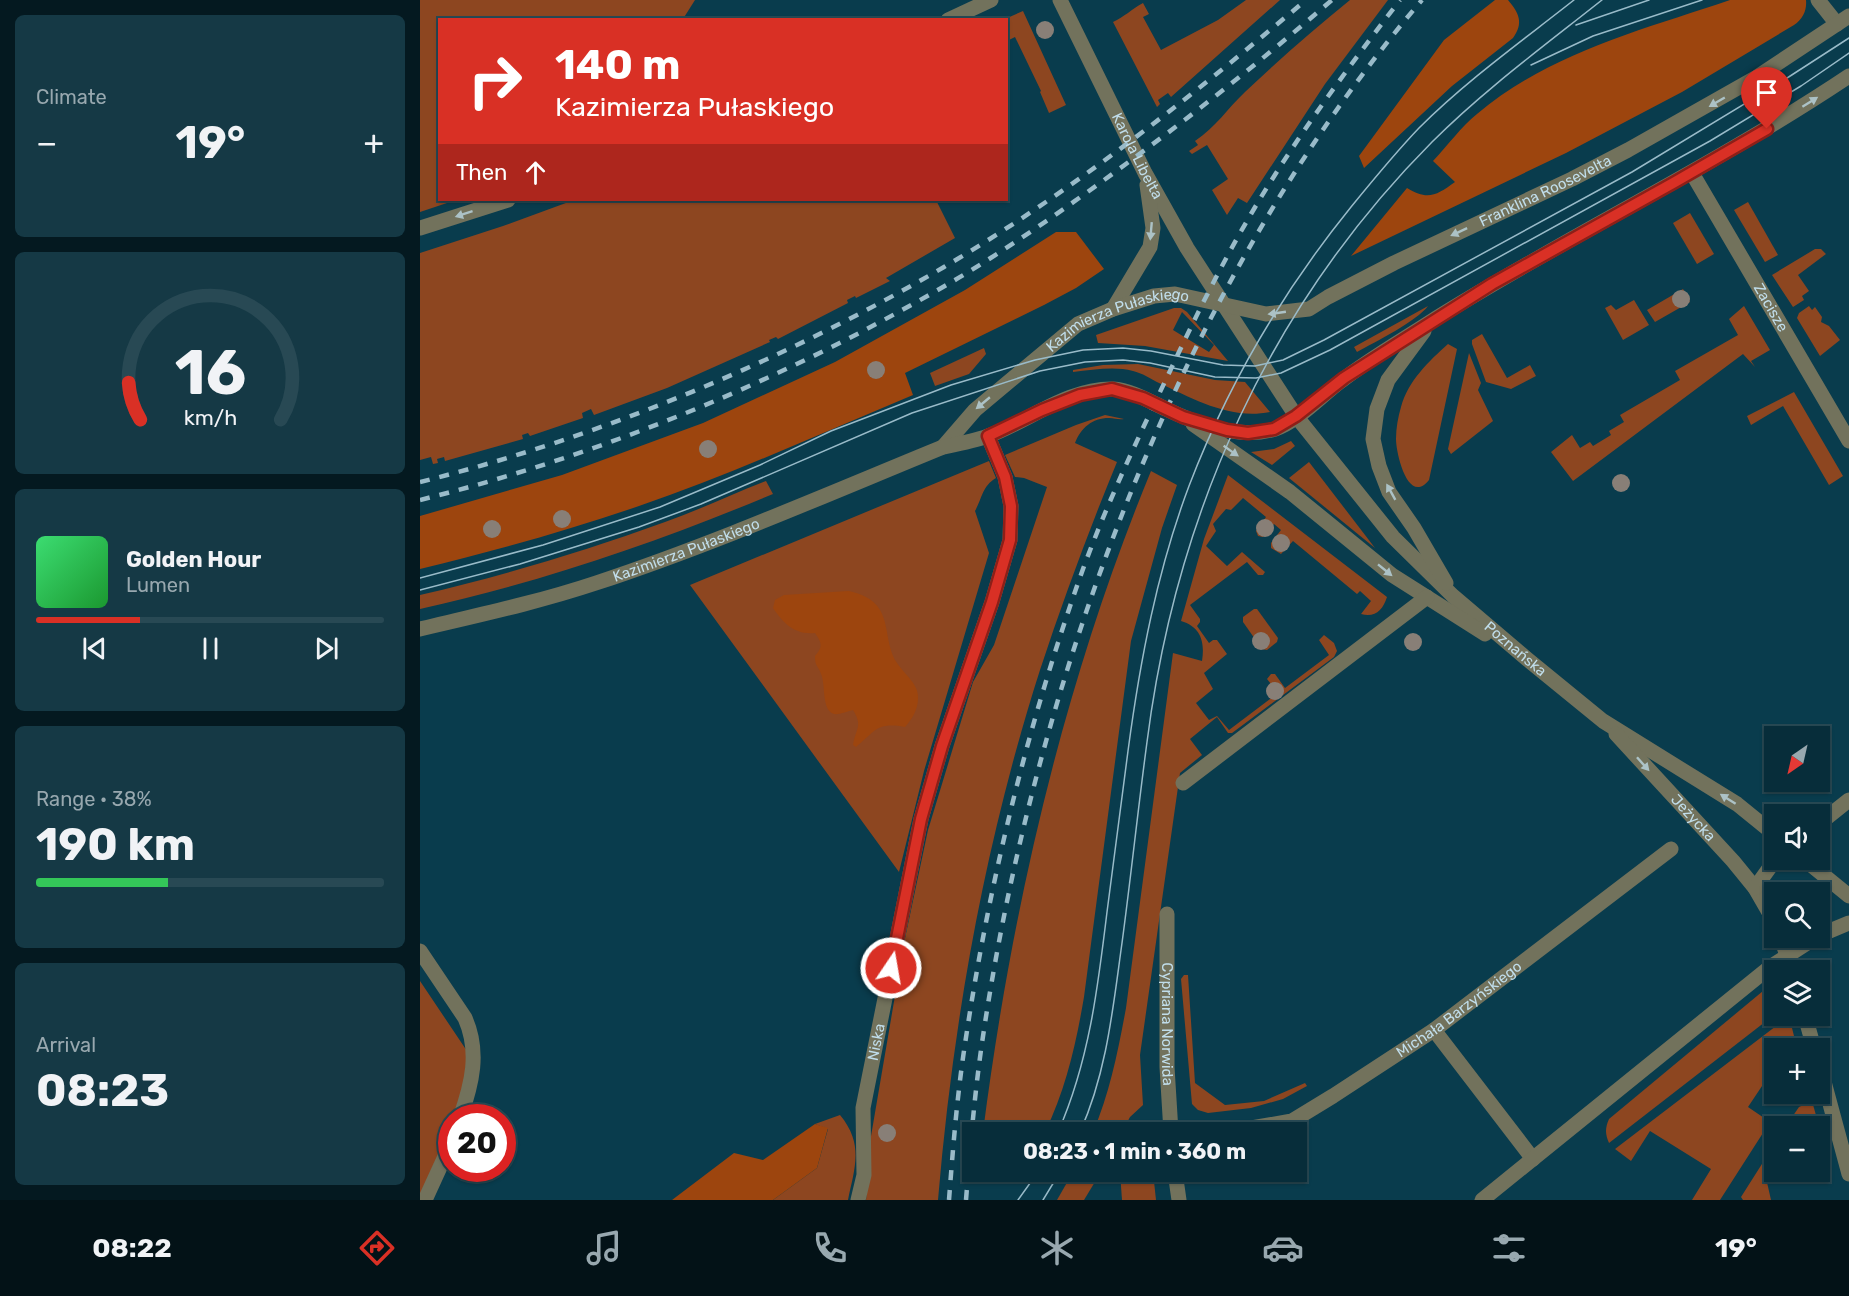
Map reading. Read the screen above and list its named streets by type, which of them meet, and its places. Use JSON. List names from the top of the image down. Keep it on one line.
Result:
{"streets":{"street":["Karola Libelta","Franklina Roosevelta","Zacisze","Kazimierza Pułaskiego","Poznańska","Jeżycka","Michała Barzyńskiego","Cypriana Norwida","Niska"]},"crossings":[["Karola Libelta","Franklina Roosevelta"],["Karola Libelta","Kazimierza Pułaskiego"],["Karola Libelta","Poznańska"],["Franklina Roosevelta","Kazimierza Pułaskiego"],["Kazimierza Pułaskiego","Poznańska"],["Kazimierza Pułaskiego","Niska"],["Poznańska","Jeżycka"]],"one_way":["Jeżycka"],"north":"bottom left","page":{"tile":["Climate",["Range · 38%","190 km"],["Arrival","08:23"]],"turn":["140 m","Kazimierza Pułaskiego"],"heat":["−","19°","+"],"then":"Then","song":["Golden Hour","Lumen"],"map_buttons":["+","−"],"limit":"20","trip":"08:23 · 1 min · 360 m","tabs":["08:22","19°"],"gauge":["16","km/h"]}}
